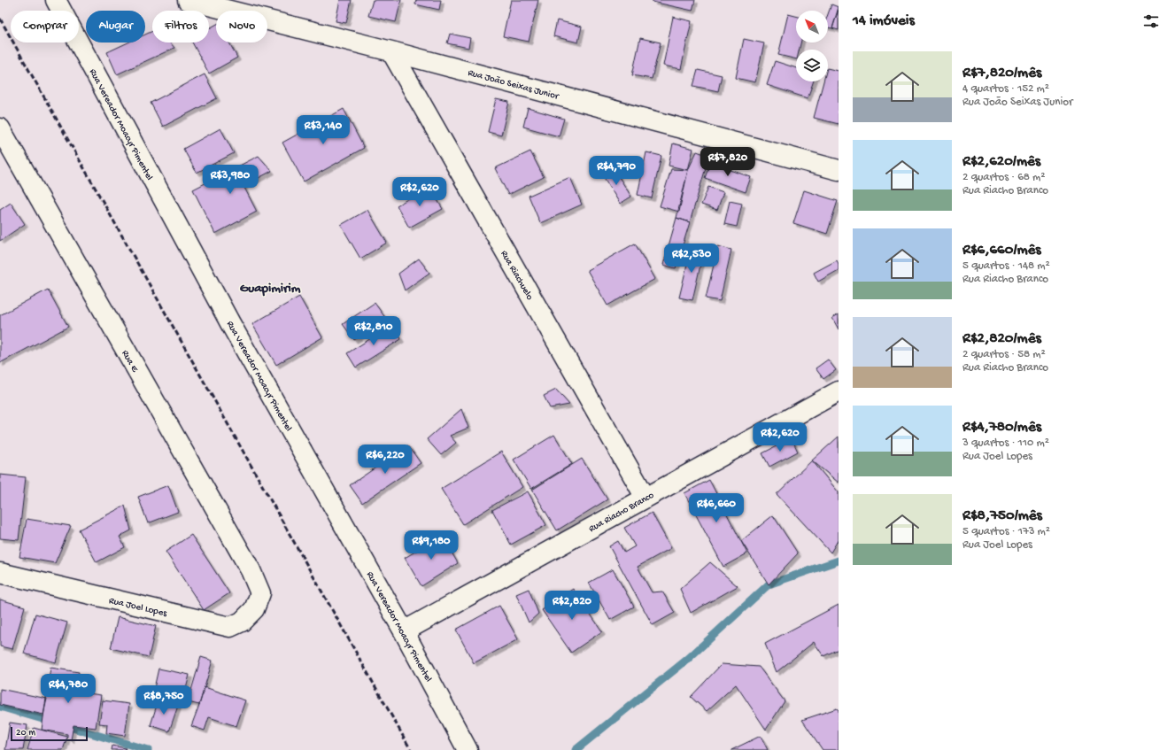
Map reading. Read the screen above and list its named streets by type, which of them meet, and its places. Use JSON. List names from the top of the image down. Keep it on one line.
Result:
{"streets":{"street":["Rua João Seixas Junior","Rua Vereador Moacyr Pimentel","Rua Riachuelo","Rua E","Rua Riacho Branco","Rua Joel Lopes"]},"crossings":[["Rua João Seixas Junior","Rua Riachuelo"],["Rua Vereador Moacyr Pimentel","Rua Riacho Branco"],["Rua Riachuelo","Rua Riacho Branco"],["Rua E","Rua Joel Lopes"]],"districts":["Guapimirim"],"scale_bar":"20 m","north":"top left","page":{"heading":"14 imóveis","chip":["Comprar","Alugar","Filtros","Novo"],"list":[{"name":"R$7,820/mês","note":"4 quartos · 152 m² · Rua João Seixas Junior"},{"name":"R$2,620/mês","note":"2 quartos · 68 m² · Rua Riacho Branco"},{"name":"R$6,660/mês","note":"5 quartos · 148 m² · Rua Riacho Branco"},{"name":"R$2,820/mês","note":"2 quartos · 58 m² · Rua Riacho Branco"},{"name":"R$4,780/mês","note":"3 quartos · 110 m² · Rua Joel Lopes"},{"name":"R$8,750/mês","note":"5 quartos · 173 m² · Rua Joel Lopes"}],"price":["R$3,140","R$7,820","R$4,790","R$3,980","R$2,620","R$2,530","R$2,810","R$2,620","R$6,220","R$6,660","R$9,180","R$2,820","R$4,780","R$8,750"],"scale":"20 m"}}
